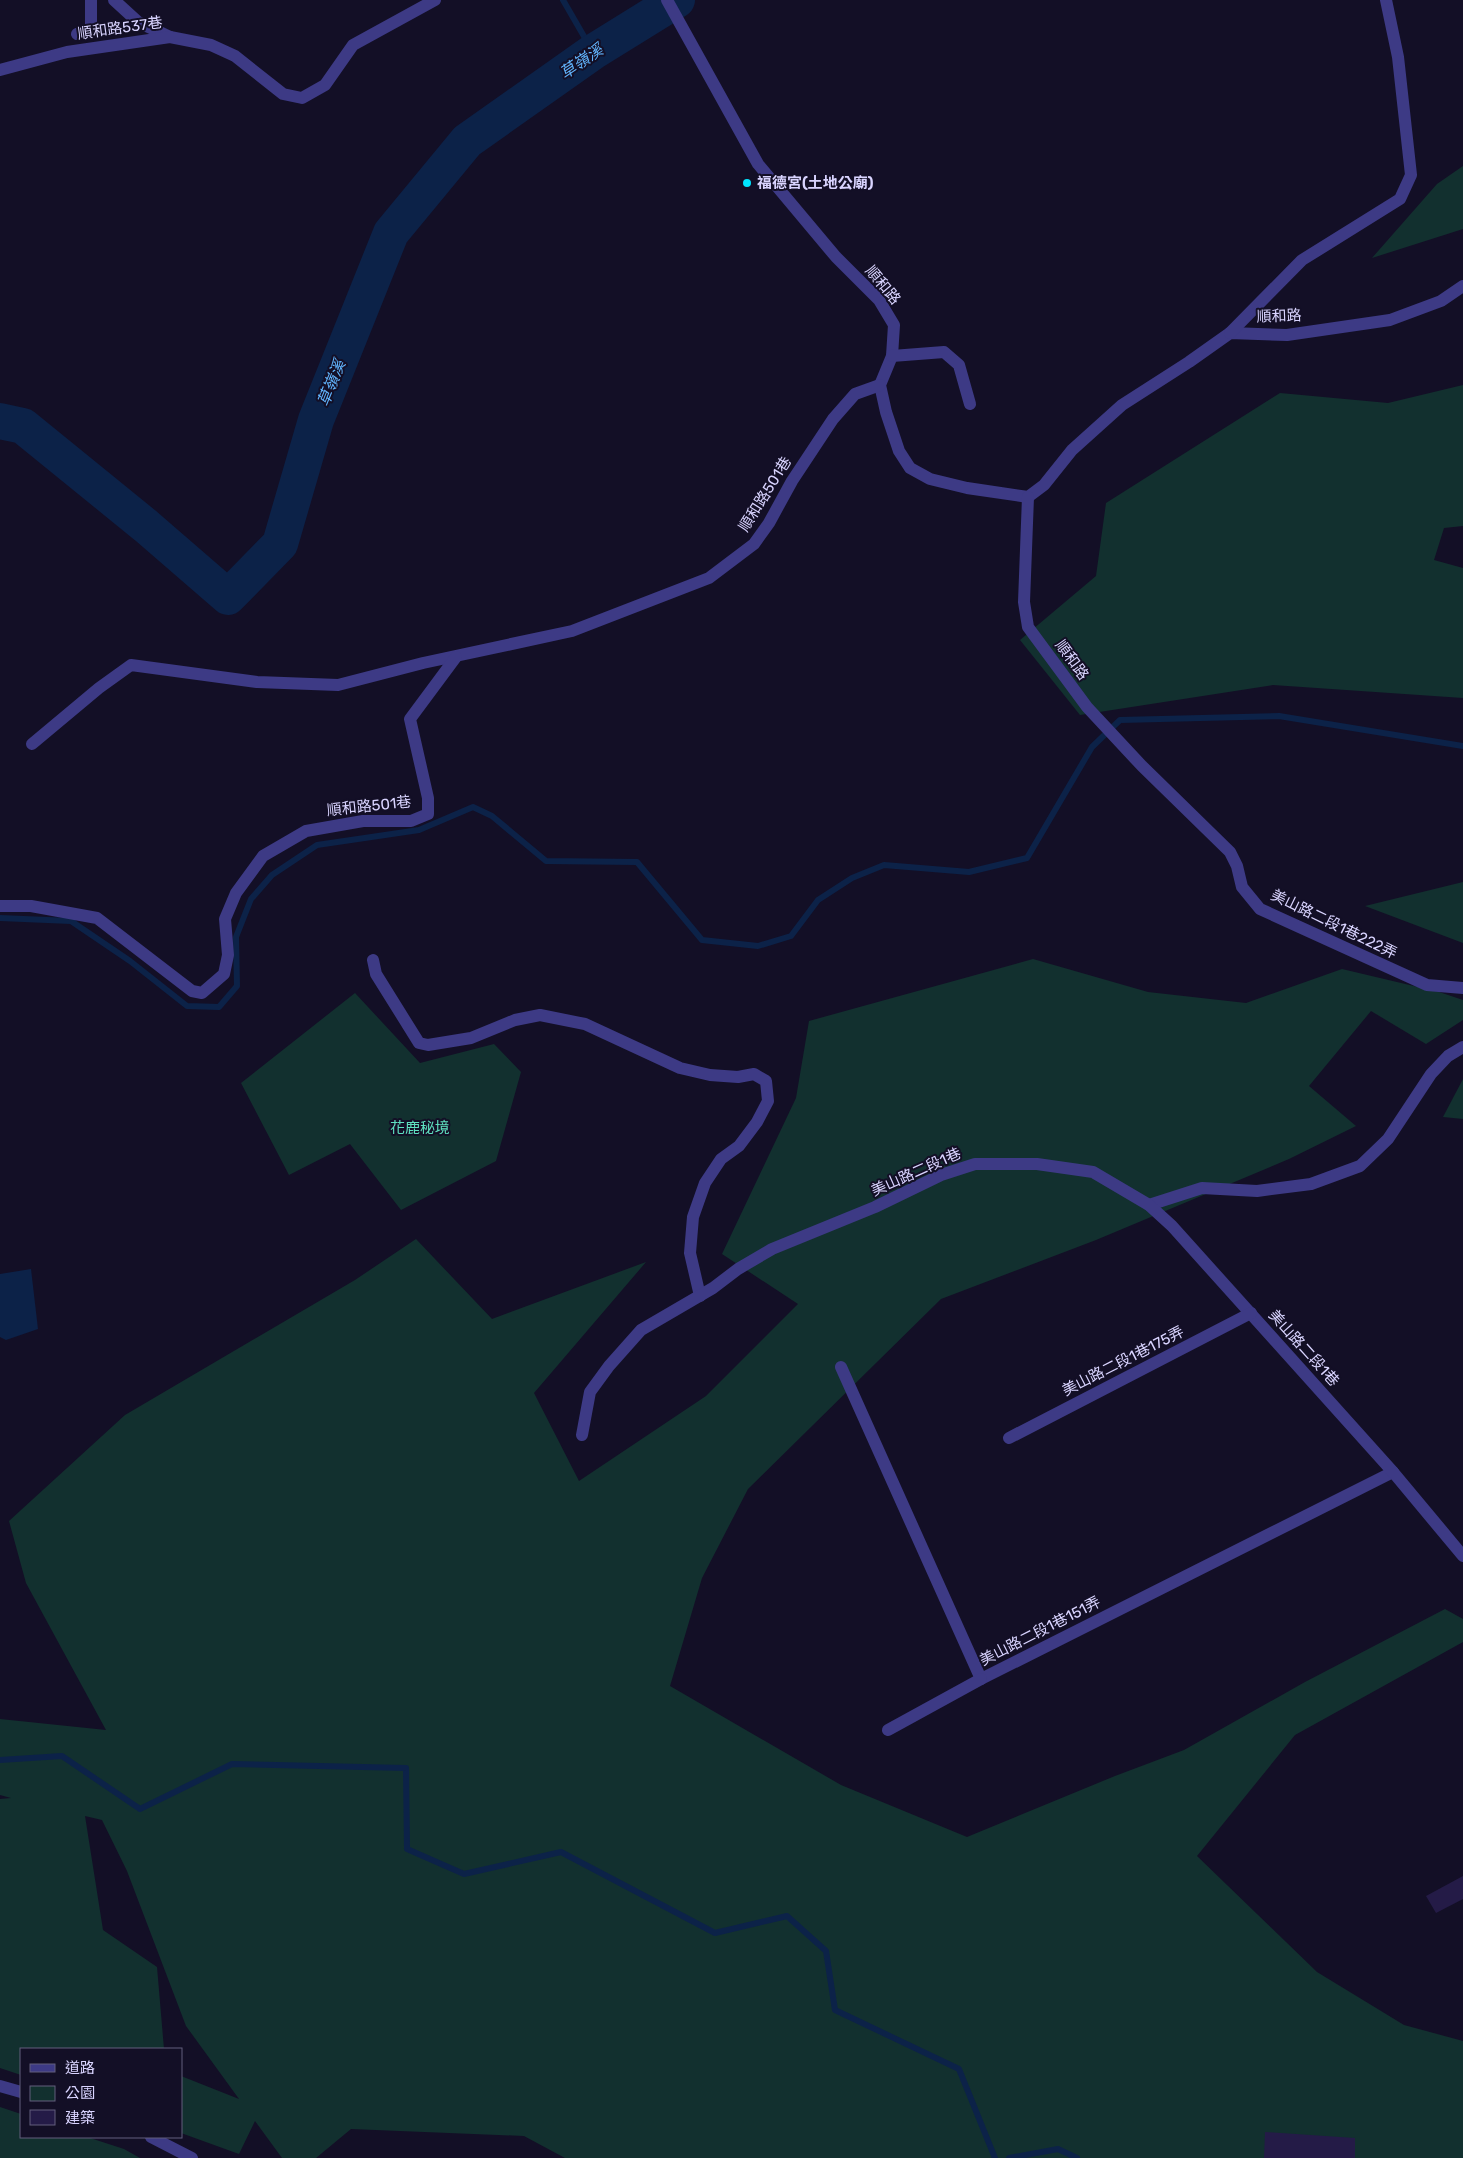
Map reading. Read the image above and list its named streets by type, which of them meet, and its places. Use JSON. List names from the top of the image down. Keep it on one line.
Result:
{"streets":{"street":["順和路537巷","順和路","順和路501巷","美山路二段1巷222弄","美山路二段1巷","美山路二段1巷175弄","美山路二段1巷151弄"]},"crossings":[["順和路","順和路501巷"],["順和路","美山路二段1巷222弄"],["美山路二段1巷","美山路二段1巷175弄"],["美山路二段1巷","美山路二段1巷151弄"]],"water":["草嶺溪"],"parks":["花鹿秘境"],"places":["福德宮(土地公廟)"],"legend":["道路","公園","建築"]}
